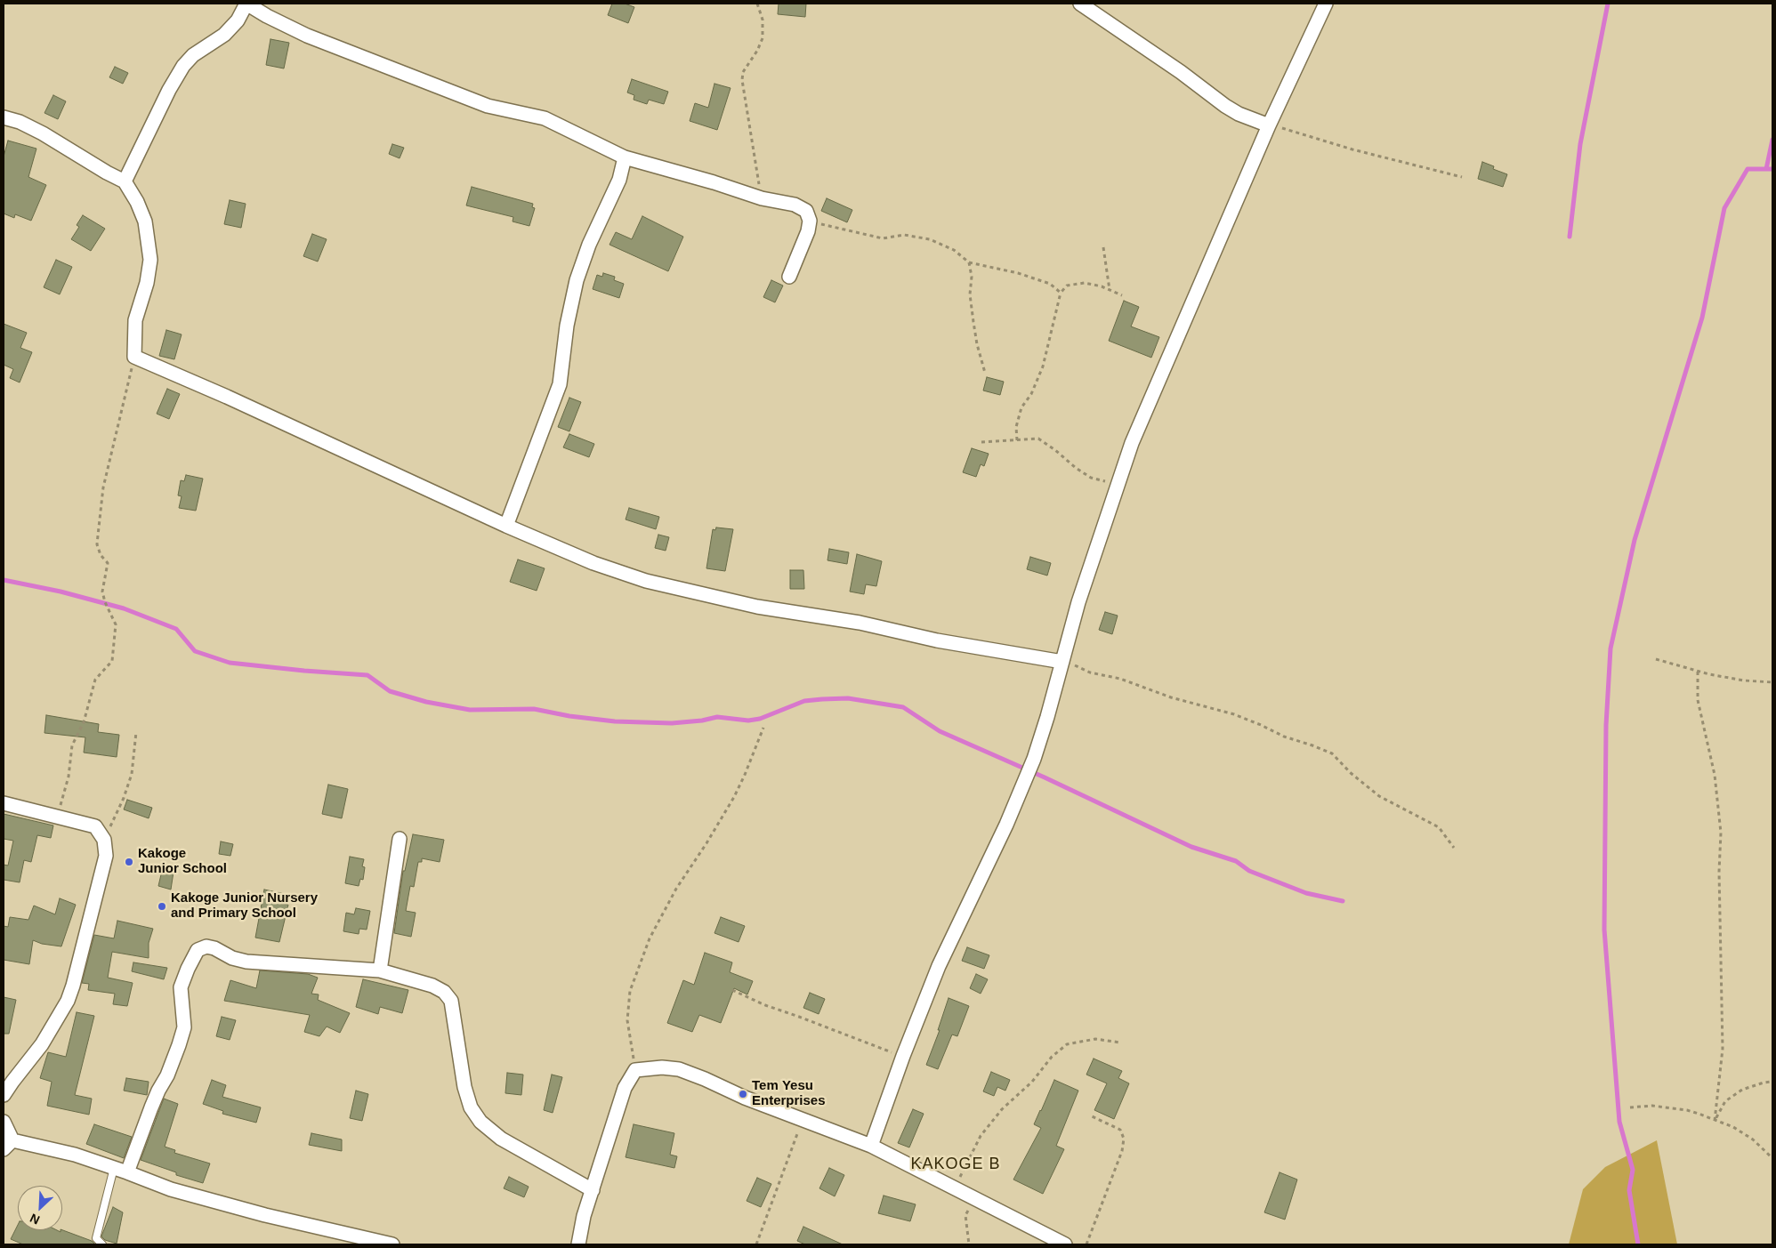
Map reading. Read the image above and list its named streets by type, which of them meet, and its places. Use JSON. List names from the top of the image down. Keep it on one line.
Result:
{"districts":["KAKOGE B"],"places":["Kakoge Junior School","Kakoge Junior Nursery and Primary School","Tem Yesu Enterprises"],"north":"bottom left"}
